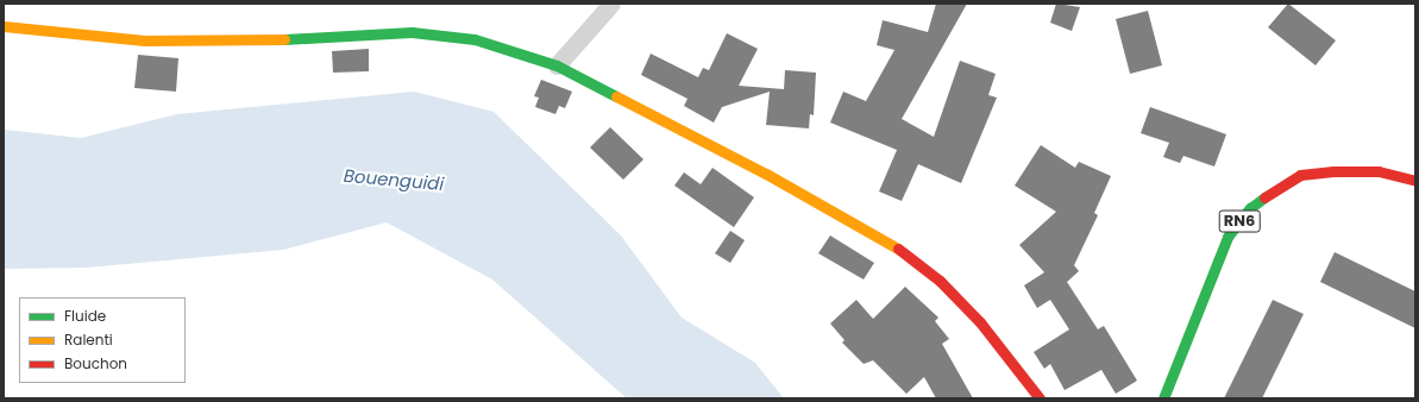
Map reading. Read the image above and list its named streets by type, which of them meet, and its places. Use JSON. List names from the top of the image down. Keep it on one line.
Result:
{"streets":{"main road":["RN6"]},"water":["Bouenguidi"],"legend":["Fluide","Ralenti","Bouchon"]}
